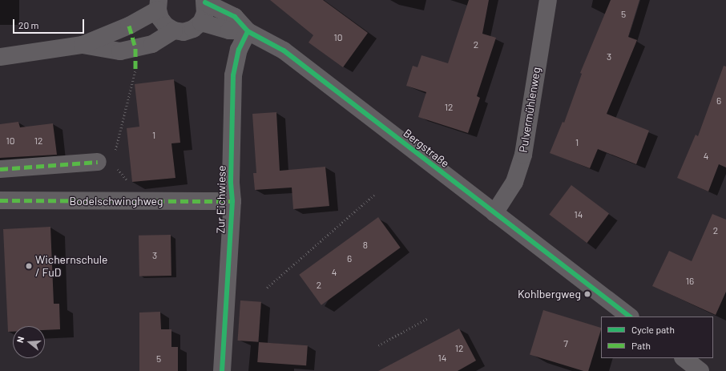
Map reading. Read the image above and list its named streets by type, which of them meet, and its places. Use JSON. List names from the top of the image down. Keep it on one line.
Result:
{"streets":{"street":["Pulvermühlenweg","Bergstraße","Zur Eichwiese","Bodelschwinghweg"]},"crossings":[["Pulvermühlenweg","Bergstraße"],["Bergstraße","Zur Eichwiese"],["Zur Eichwiese","Bodelschwinghweg"]],"places":["Wichernschule / FuD","Kohlbergweg"],"house_numbers":["5","10","2","3","6","12","1","10","12","1","4","14","2","8","3","6","4","16","2","7","12","14","5"],"legend":["Cycle path","Path"],"scale_bar":"20 m","north":"left"}
